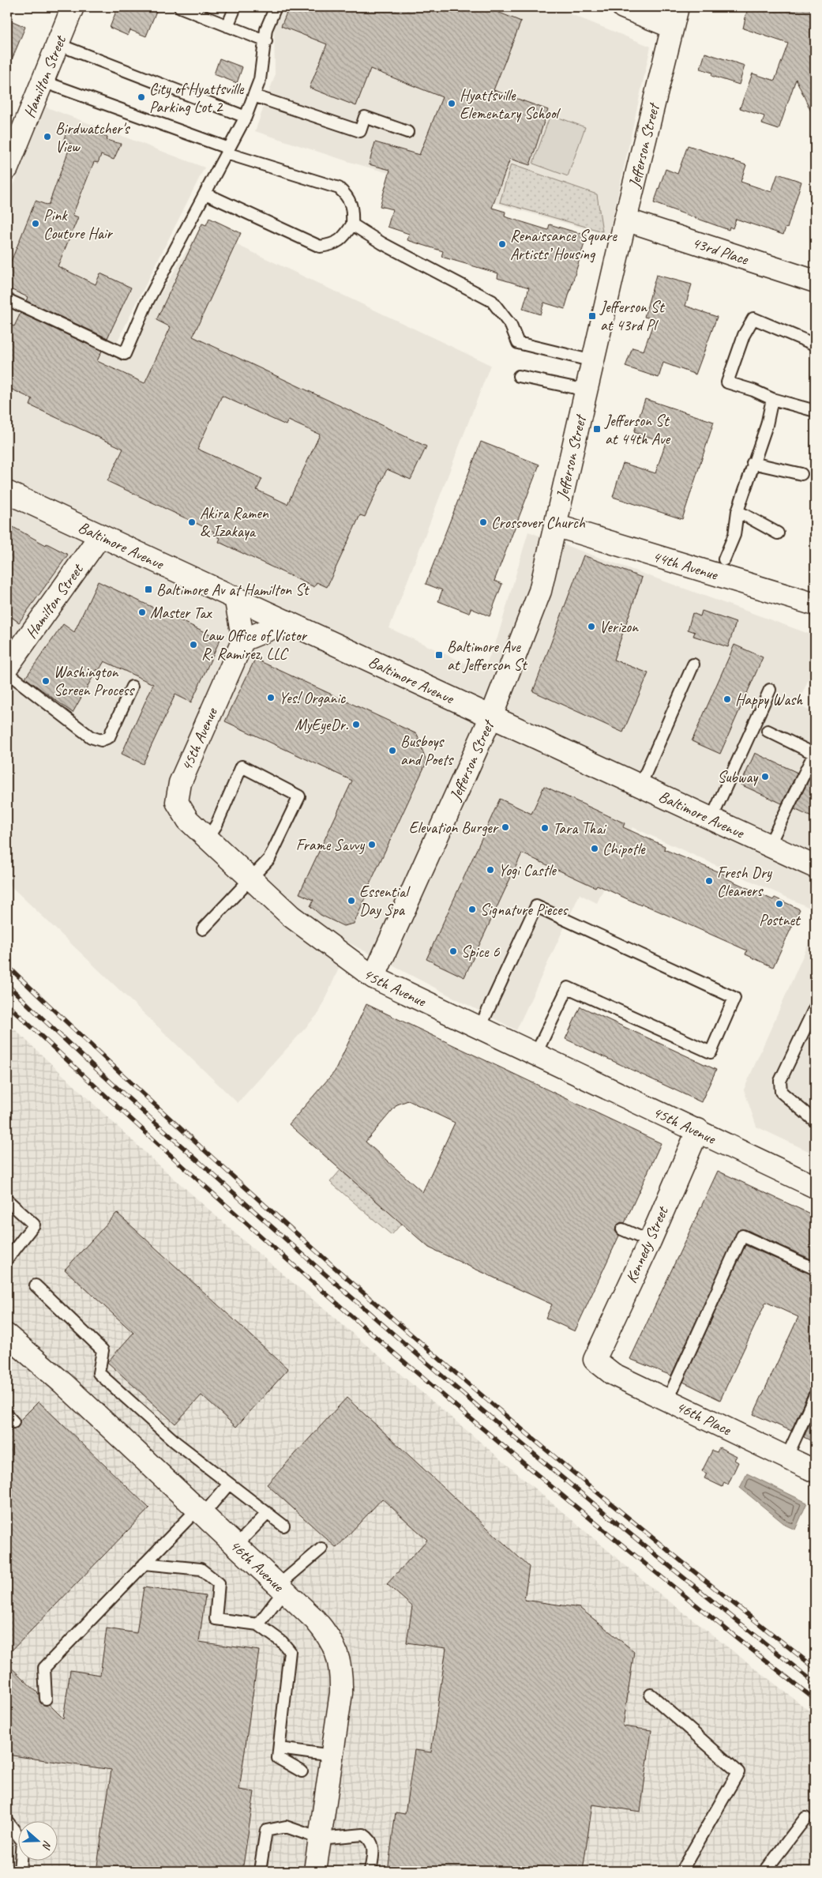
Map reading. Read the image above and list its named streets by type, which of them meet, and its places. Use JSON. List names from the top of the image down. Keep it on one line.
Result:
{"streets":{"street":["Hamilton Street","Jefferson Street","43rd Place","Baltimore Avenue","44th Avenue","45th Avenue","Kennedy Street","46th Place","46th Avenue"]},"crossings":[["Hamilton Street","Baltimore Avenue"],["Jefferson Street","43rd Place"],["Jefferson Street","Baltimore Avenue"],["Jefferson Street","44th Avenue"],["Jefferson Street","45th Avenue"],["45th Avenue","Kennedy Street"],["Kennedy Street","46th Place"]],"places":{"other":["City of Hyattsville Parking Lot 2","Hyattsville Elementary School","Birdwatcher's View","Pink Couture Hair","Renaissance Square Artists’ Housing","Akira Ramen & Izakaya","Crossover Church","Master Tax","Verizon","Law Office of Victor R. Ramirez, LLC","Washington Screen Process","Yes! Organic","Happy Wash","MyEyeDr.","Busboys and Poets","Subway","Elevation Burger","Tara Thai","Frame Savvy","Chipotle","Yogi Castle","Fresh Dry Cleaners","Essential Day Spa","Postnet","Signature Pieces","Spice 6"],"transit":["Jefferson St at 43rd Pl","Jefferson St at 44th Ave","Baltimore Av at Hamilton St","Baltimore Ave at Jefferson St"]},"north":"right"}
